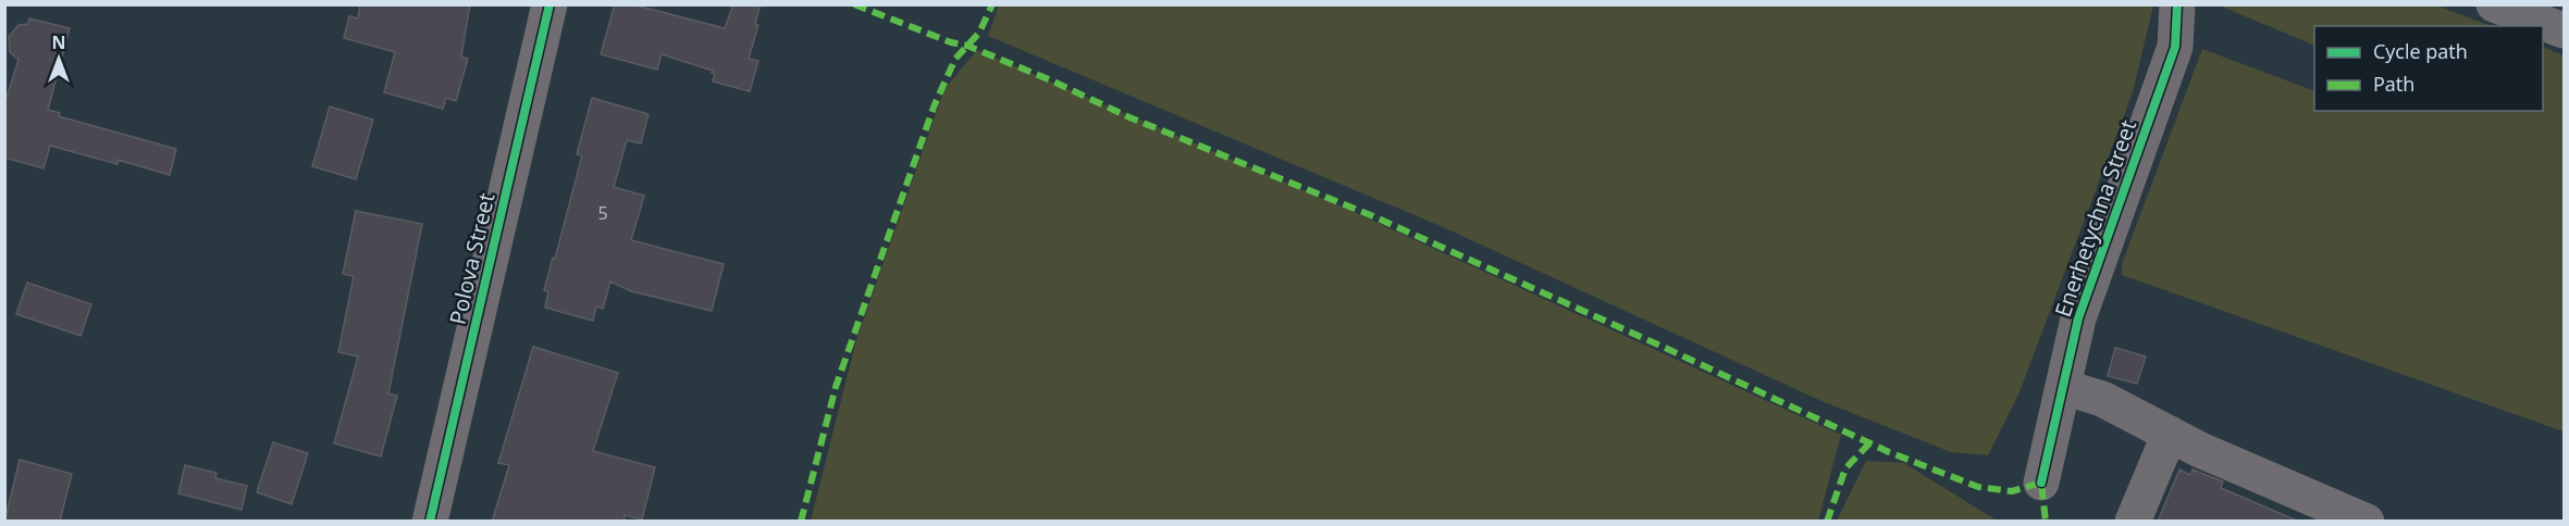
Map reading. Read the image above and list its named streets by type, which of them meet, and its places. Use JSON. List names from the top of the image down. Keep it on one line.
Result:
{"streets":{"street":["Enerhetychna Street","Polova Street"]},"house_numbers":["5"],"legend":["Cycle path","Path"],"north":"top"}
